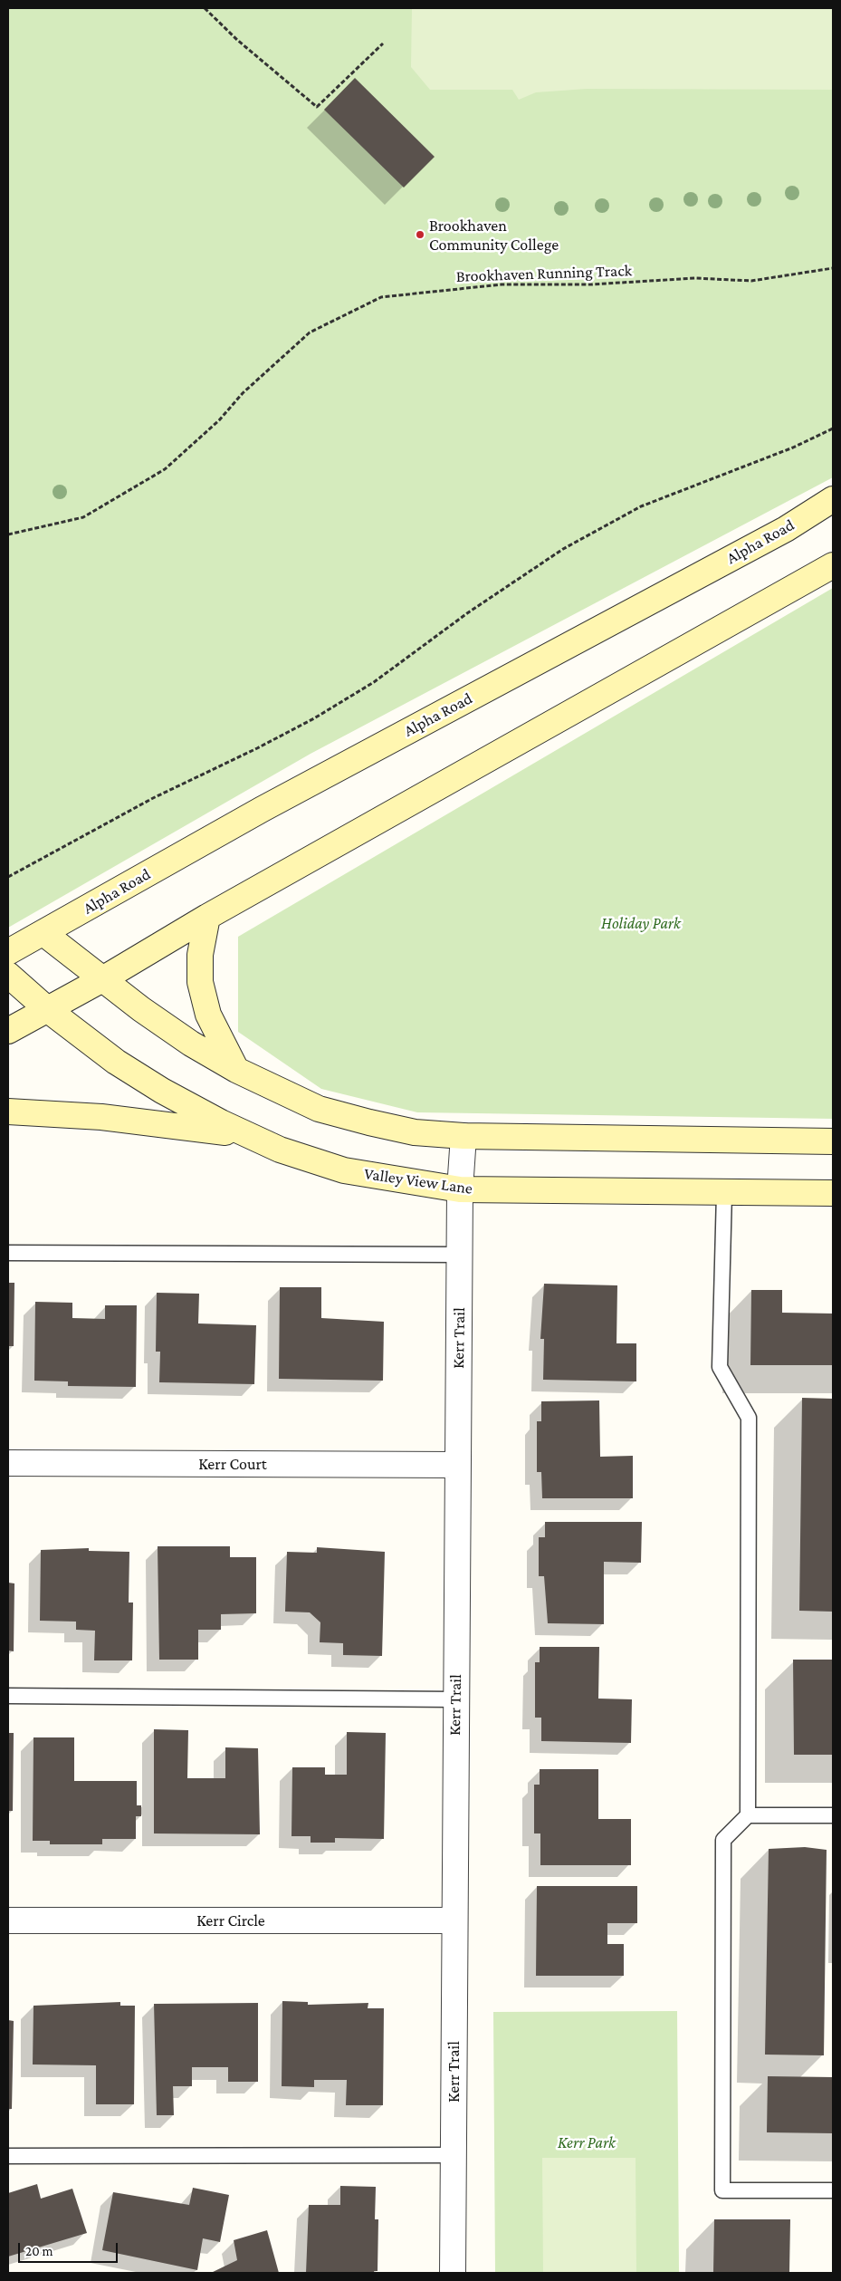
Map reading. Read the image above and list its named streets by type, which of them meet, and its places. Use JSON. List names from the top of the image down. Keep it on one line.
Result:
{"streets":{"main road":["Alpha Road","Valley View Lane"],"street":["Kerr Trail","Kerr Court","Kerr Circle"],"path":["Brookhaven Running Track"]},"crossings":[["Valley View Lane","Kerr Trail"],["Kerr Trail","Kerr Court"],["Kerr Trail","Kerr Circle"]],"parks":["Holiday Park","Kerr Park"],"places":["Brookhaven Community College"],"scale_bar":"20 m"}
